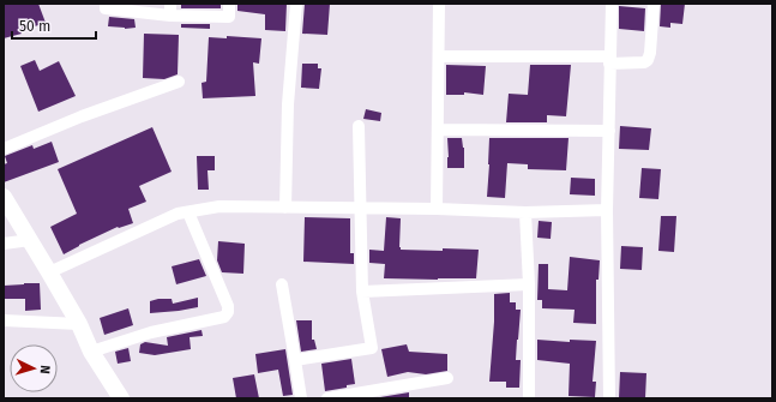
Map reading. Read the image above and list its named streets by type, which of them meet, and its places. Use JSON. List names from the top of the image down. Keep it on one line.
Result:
{"scale_bar":"50 m","north":"right"}
